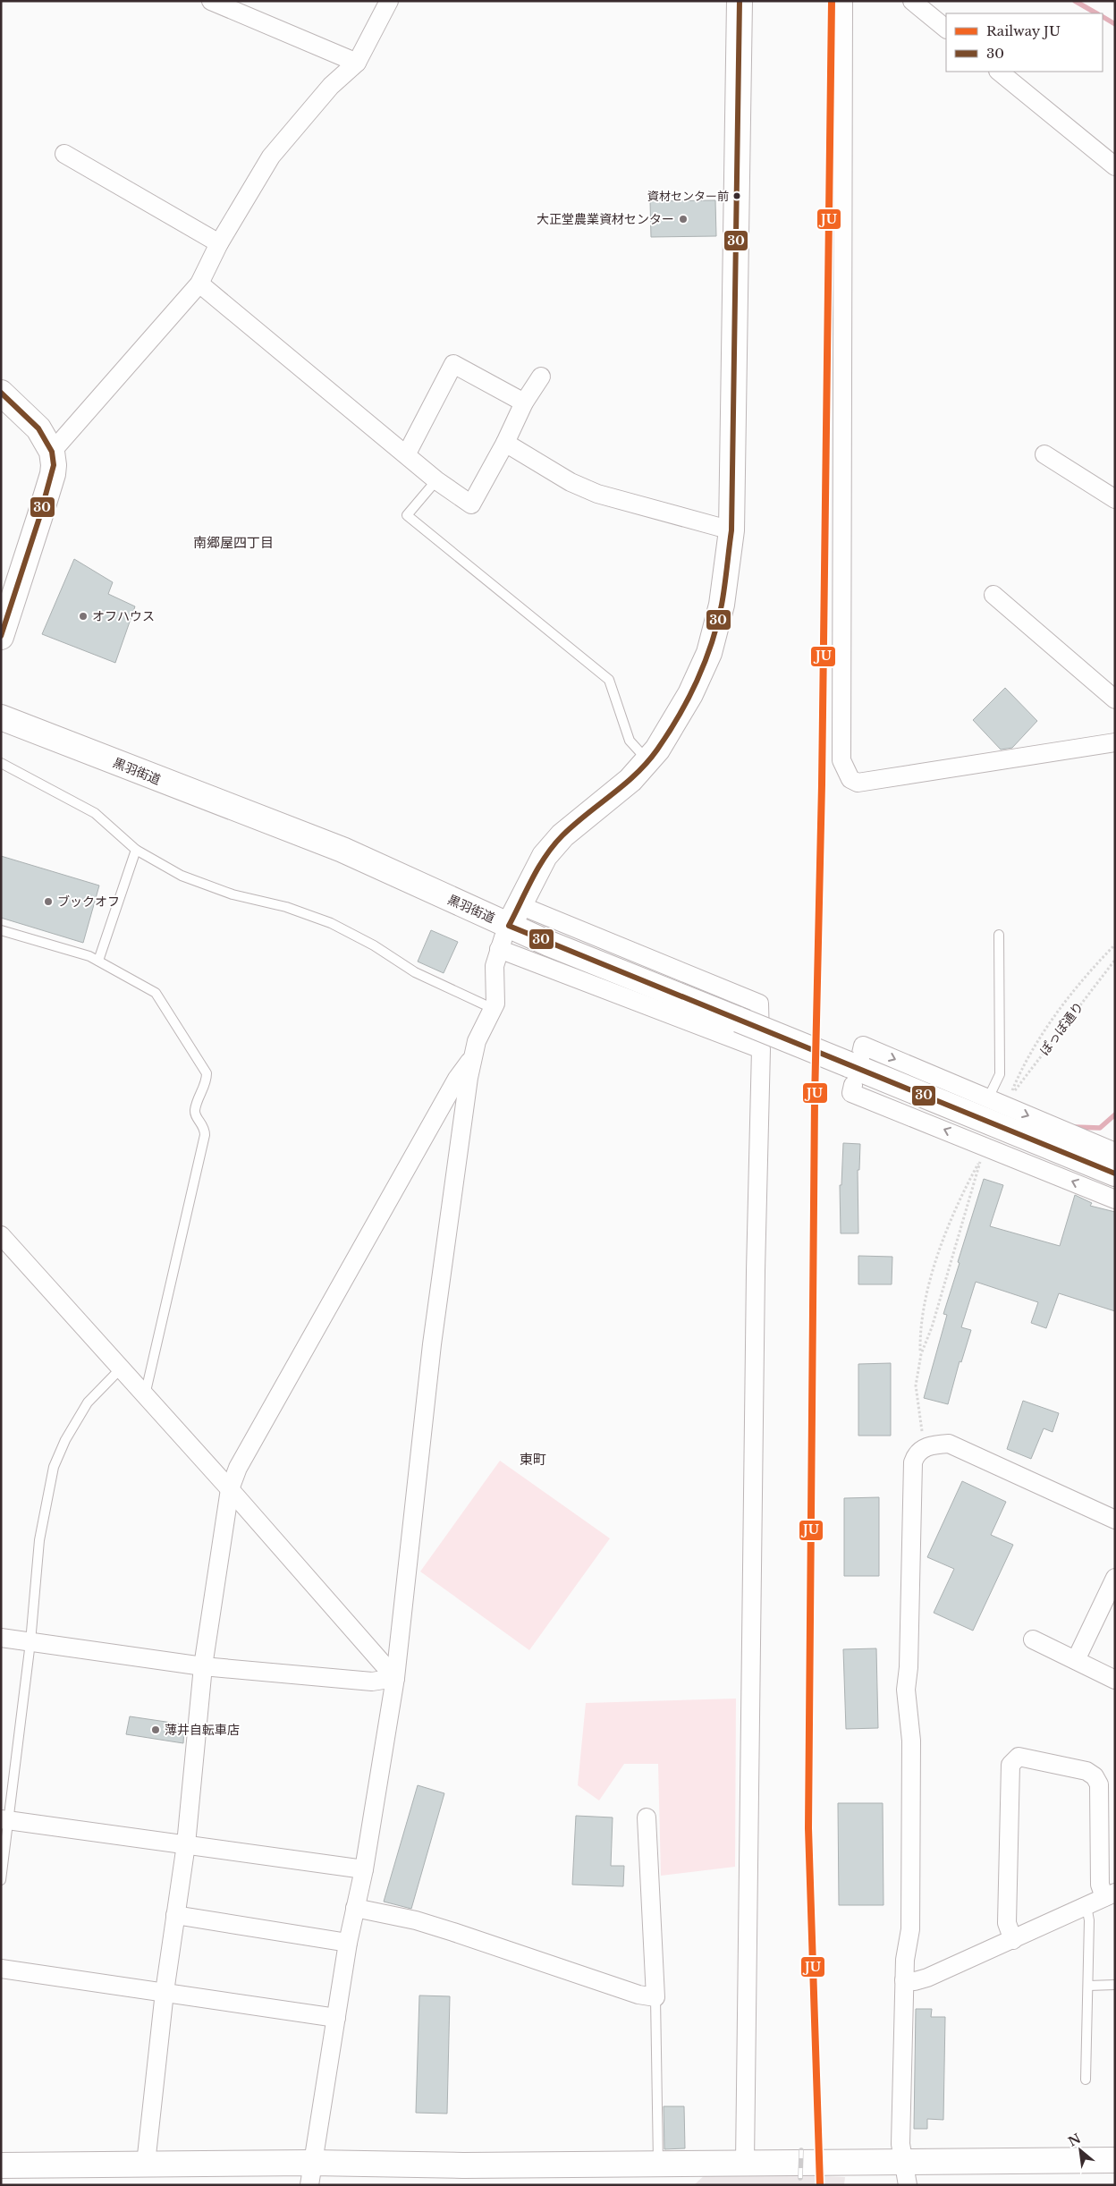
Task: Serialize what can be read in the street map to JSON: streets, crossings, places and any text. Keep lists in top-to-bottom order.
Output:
{
  "streets": {
    "street": ["黒羽街道"],
    "path": ["ぽっぽ通り"]
  },
  "districts": ["南郷屋四丁目", "東町"],
  "places": [
    "資材センター前",
    "大正堂農業資材センター",
    "オフハウス",
    "ブックオフ",
    "薄井自転車店"
  ],
  "lines": ["rail line JU", "transit line 30"],
  "legend": ["Railway JU", "30"],
  "north": "top left"
}
